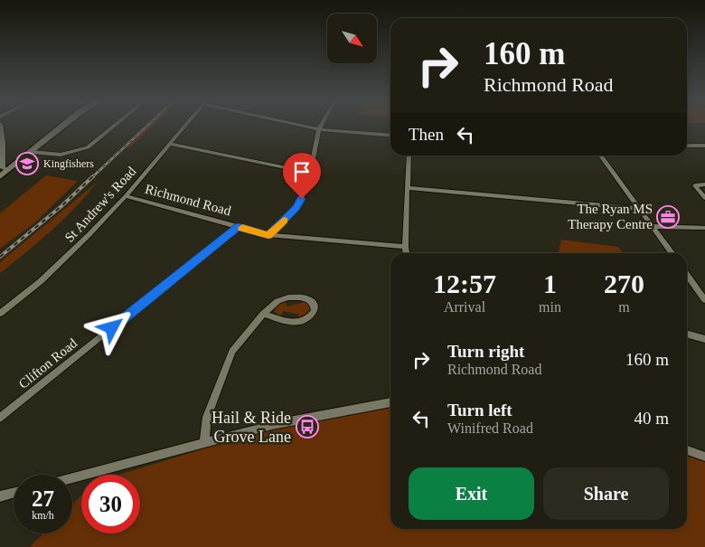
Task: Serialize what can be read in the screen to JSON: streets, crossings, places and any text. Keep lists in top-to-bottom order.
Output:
{
  "streets": {
    "street": ["Richmond Road", "St Andrew's Road", "Clifton Road"]
  },
  "crossings": [
    ["Richmond Road", "St Andrew's Road"],
    ["Richmond Road", "Clifton Road"]
  ],
  "places": {
    "school or university": ["Kingfishers"],
    "office": ["The Ryan MS Therapy Centre"],
    "bus stop": ["Hail & Ride Grove Lane"]
  },
  "north": "bottom right",
  "page": {
    "turn": ["160 m", "Richmond Road"],
    "then": "Then",
    "eta": [
      "12:57",
      "Arrival",
      "1",
      "min",
      "270",
      "m"
    ],
    "list": [
      {
        "name": "Turn right",
        "note": "Richmond Road",
        "value": "160 m"
      },
      {
        "name": "Turn left",
        "note": "Winifred Road",
        "value": "40 m"
      }
    ],
    "buttons": ["Exit", "Share"],
    "speed": "27 km/h",
    "limit": "30"
  }
}
